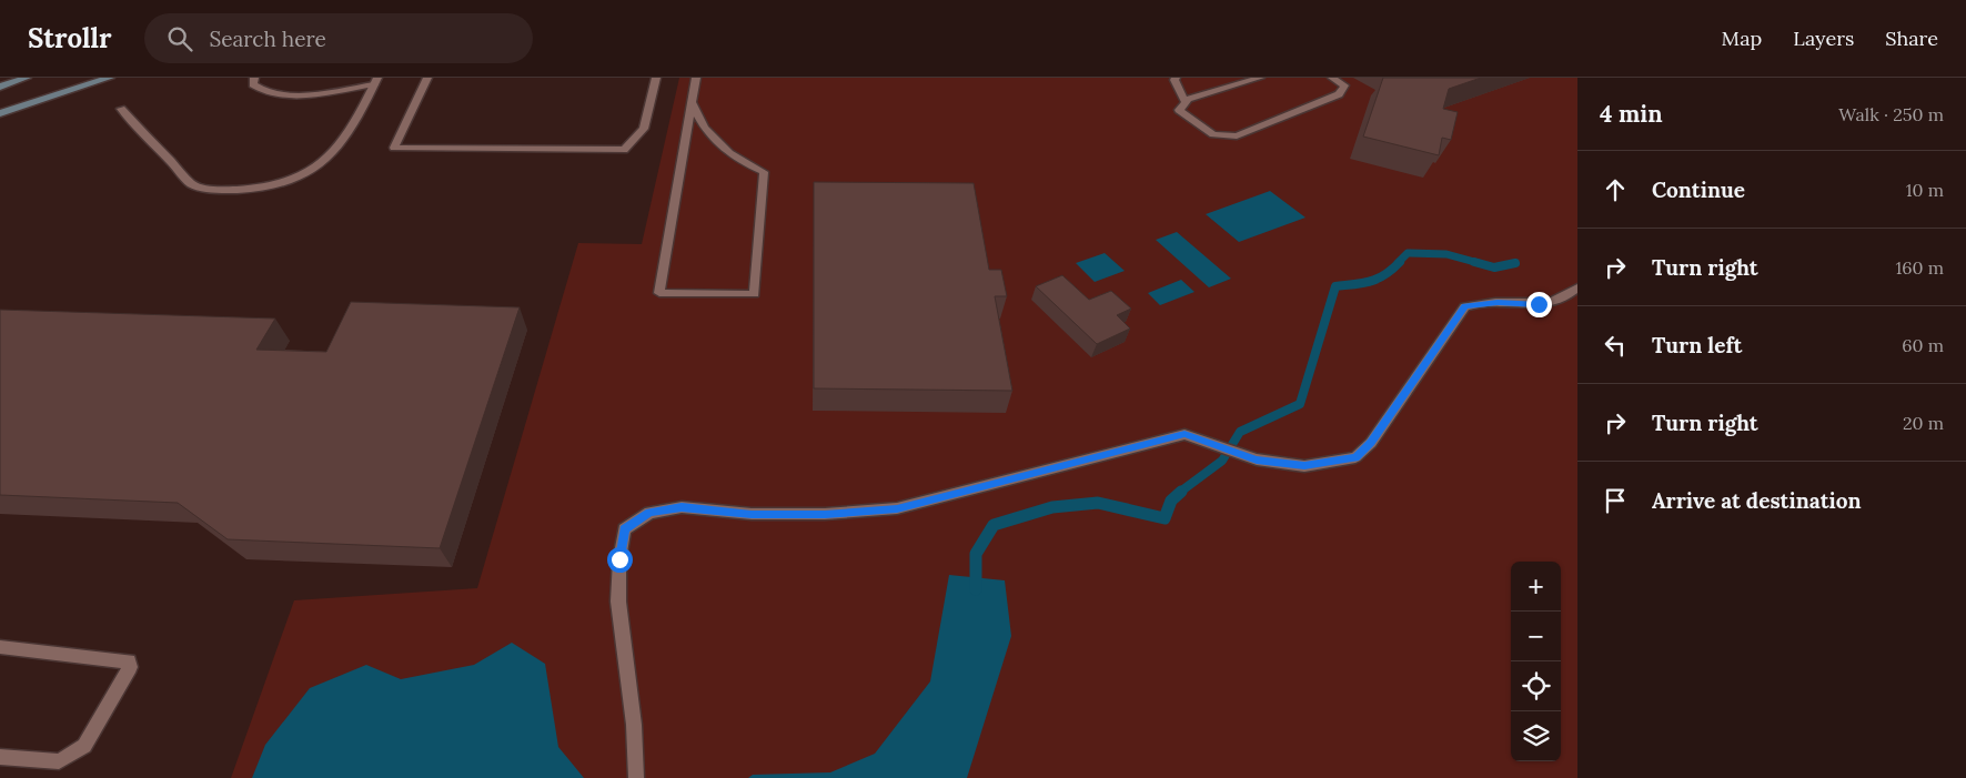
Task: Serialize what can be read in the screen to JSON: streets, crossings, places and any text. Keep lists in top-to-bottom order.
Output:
{
  "page": {
    "header": "Strollr",
    "search": "Search here",
    "nav": ["Map", "Layers", "Share"],
    "heading": ["4 min", "Walk · 250 m"],
    "list": [
      ["Continue", "10 m"],
      ["Turn right", "160 m"],
      ["Turn left", "60 m"],
      ["Turn right", "20 m"],
      "Arrive at destination"
    ],
    "map_buttons": ["+", "−"]
  }
}
